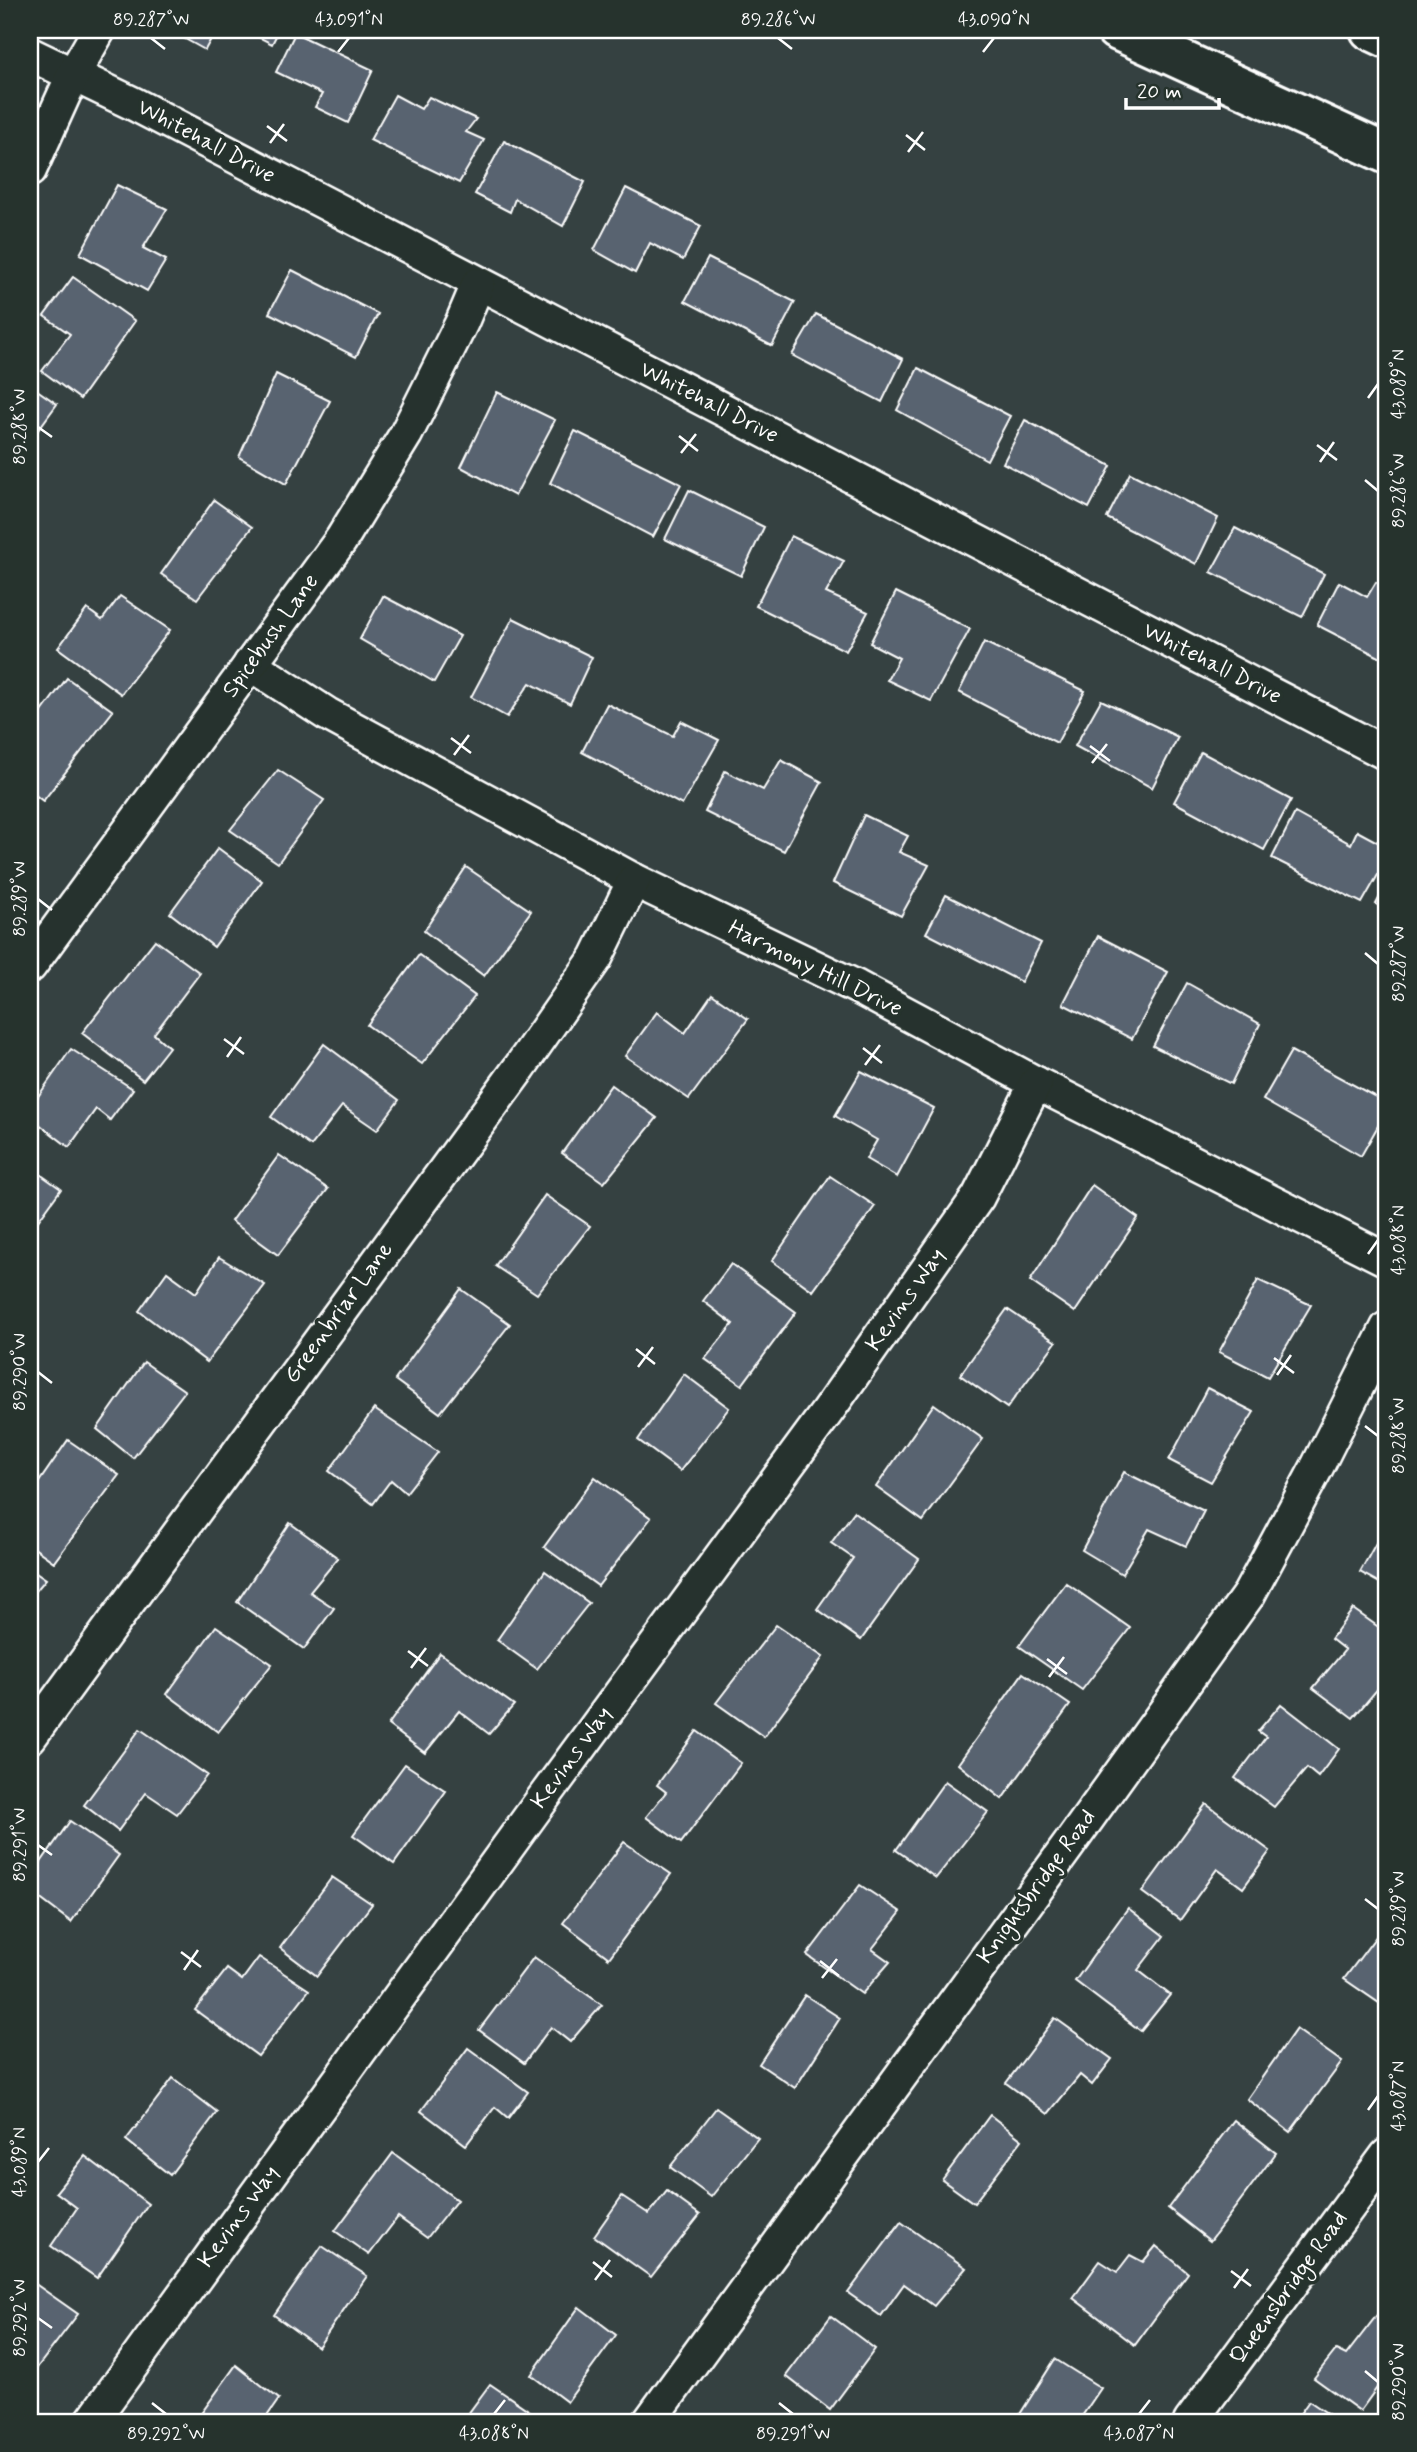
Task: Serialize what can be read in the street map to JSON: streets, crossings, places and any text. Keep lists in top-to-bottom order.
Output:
{
  "streets": {
    "street": [
      "Whitehall Drive",
      "Spicebush Lane",
      "Harmony Hill Drive",
      "Kevins Way",
      "Greenbriar Lane",
      "Knightsbridge Road",
      "Queensbridge Road"
    ]
  },
  "crossings": [
    ["Whitehall Drive", "Spicebush Lane"],
    ["Spicebush Lane", "Harmony Hill Drive"],
    ["Harmony Hill Drive", "Kevins Way"],
    ["Harmony Hill Drive", "Greenbriar Lane"]
  ],
  "scale_bar": "20 m",
  "coordinates": [
    "89.287°W",
    "43.091°N",
    "89.286°W",
    "43.090°N",
    "43.089°N",
    "89.288°W",
    "89.289°W",
    "43.088°N",
    "89.290°W",
    "89.291°W",
    "43.087°N",
    "89.292°W"
  ]
}
